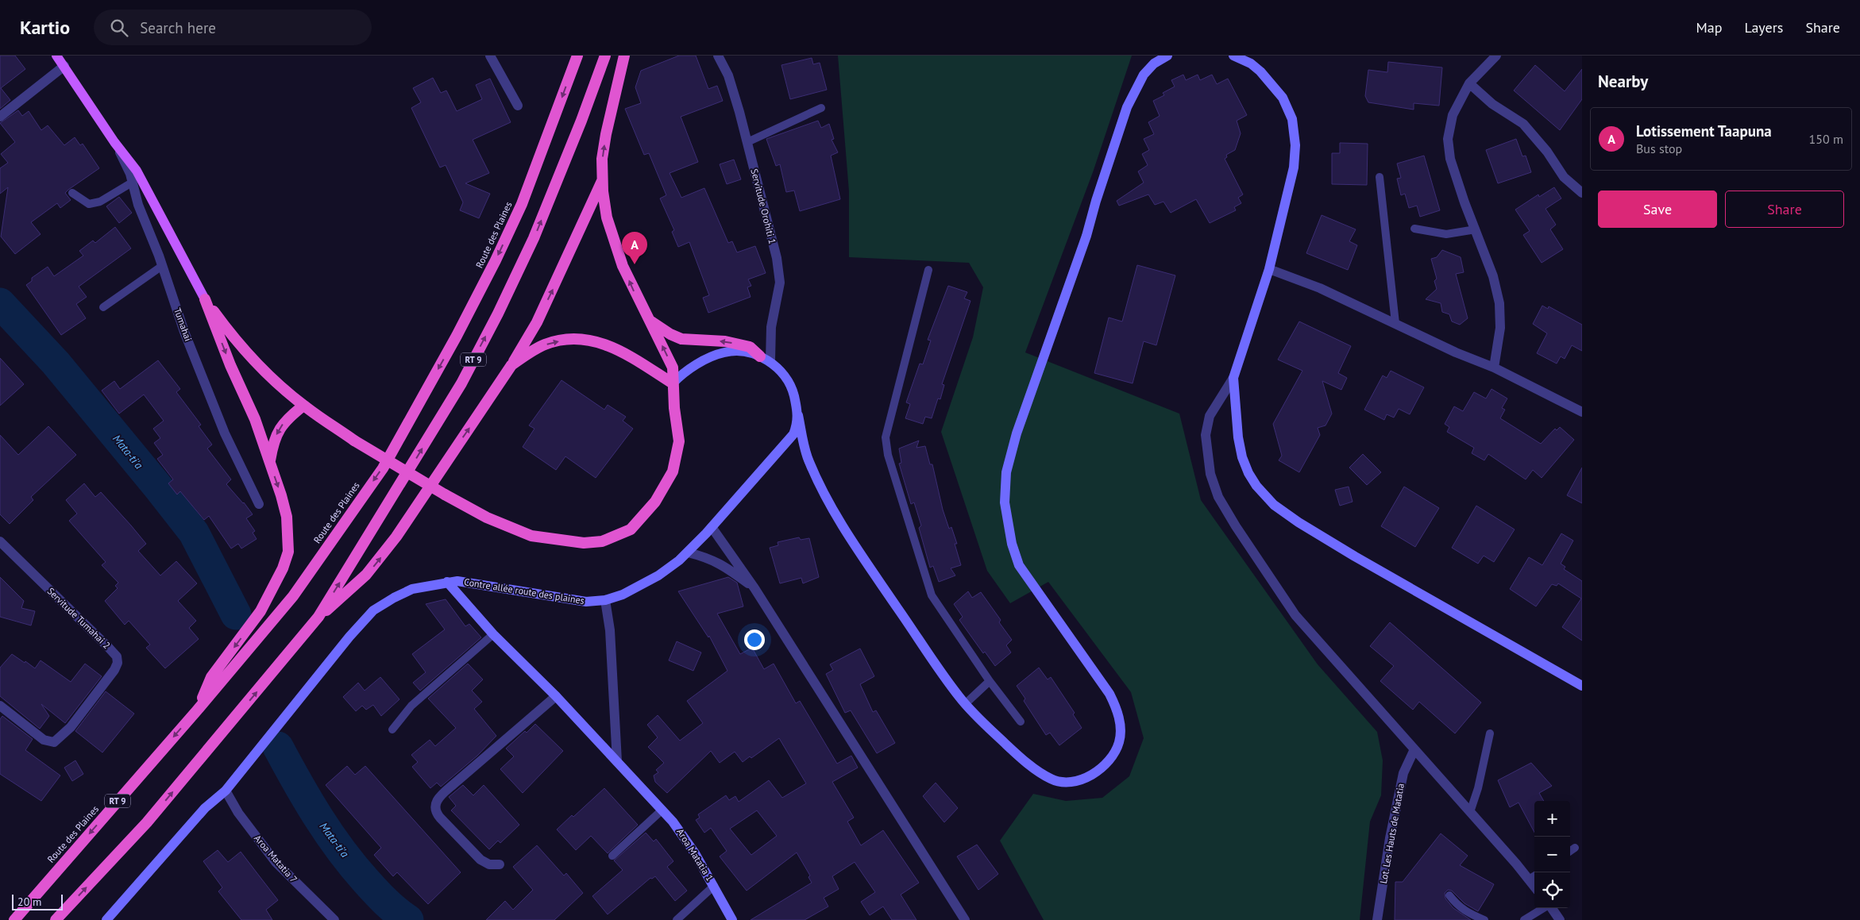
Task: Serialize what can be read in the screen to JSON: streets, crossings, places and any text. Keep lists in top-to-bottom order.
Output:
{
  "streets": {
    "highway": ["Route des Plaines", "RT 9"],
    "main road": ["Contre allée route des plaines", "Aroa Matatia 1"],
    "street": [
      "Servitude Orohiti 1",
      "Tumahai",
      "Servitude Tumahai 2",
      "Lot. Les Hauts de Matatia",
      "Aroa Matatia 7"
    ]
  },
  "crossings": [
    ["Servitude Orohiti 1", "Contre allée route des plaines"],
    ["Contre allée route des plaines", "Aroa Matatia 1"],
    ["Contre allée route des plaines", "Aroa Matatia 7"]
  ],
  "water": ["Mata-ti'a"],
  "scale_bar": "20 m",
  "page": {
    "header": "Kartio",
    "search": "Search here",
    "nav": ["Map", "Layers", "Share"],
    "heading": "Nearby",
    "list": [
      {
        "mark": "A",
        "name": "Lotissement Taapuna",
        "note": "Bus stop",
        "value": "150 m"
      }
    ],
    "buttons": ["Save", "Share"],
    "pins": "A",
    "map_buttons": ["+", "−"],
    "scale": "20 m"
  }
}
